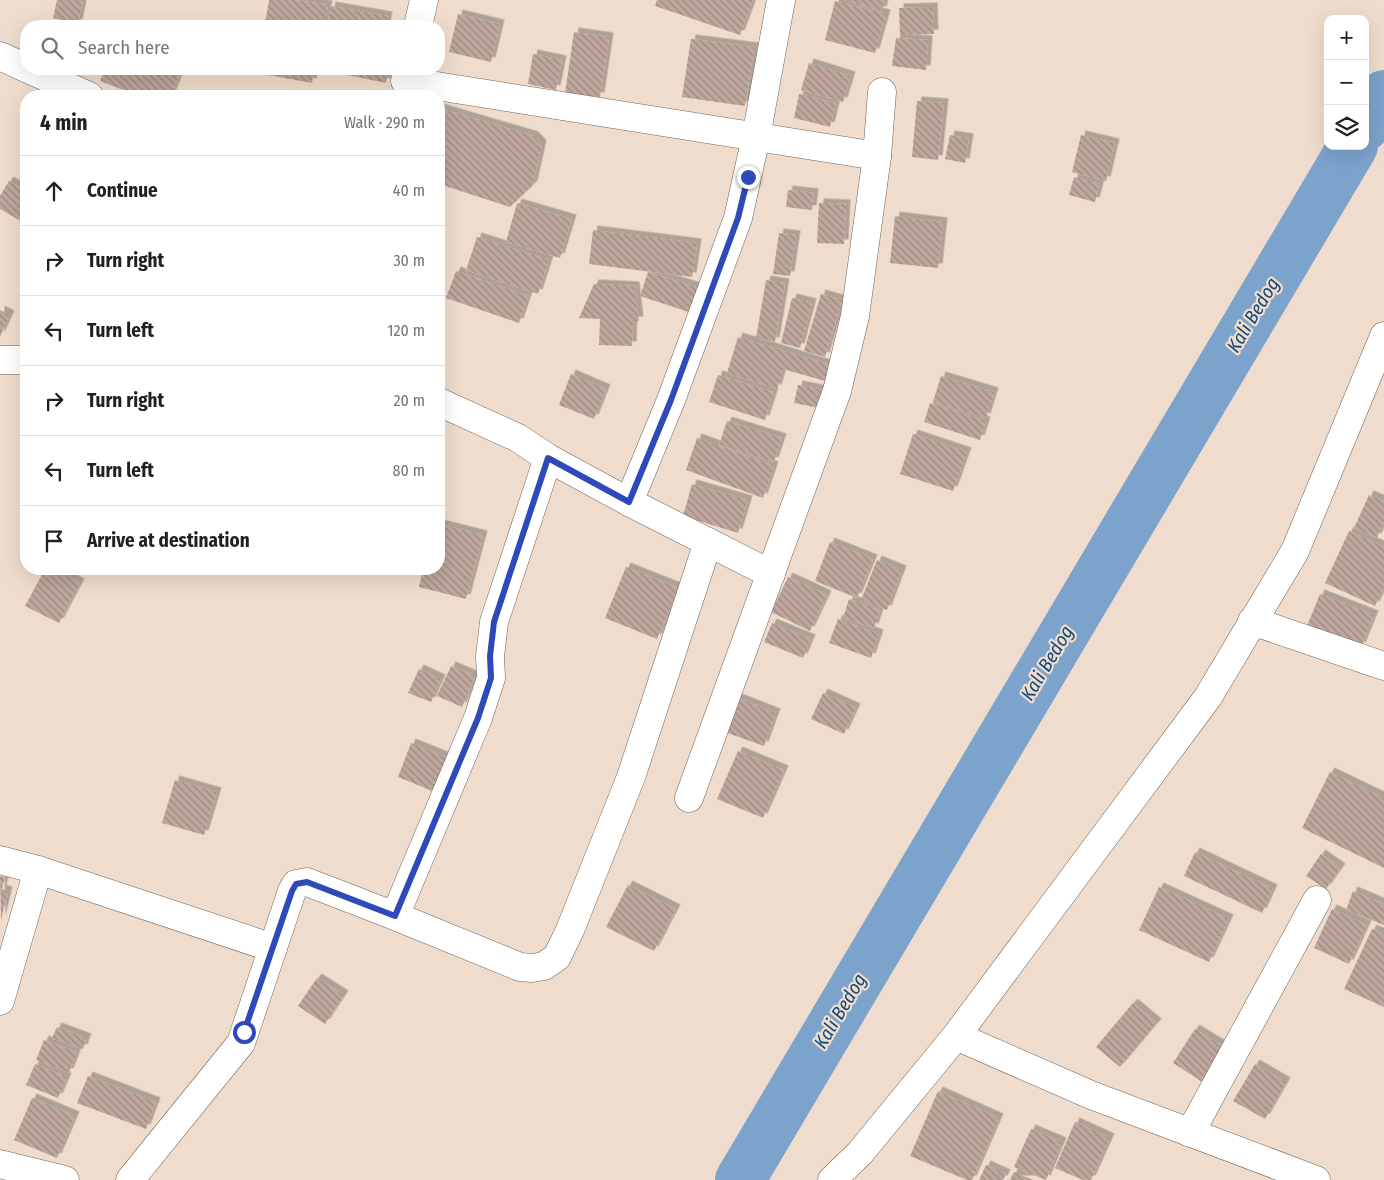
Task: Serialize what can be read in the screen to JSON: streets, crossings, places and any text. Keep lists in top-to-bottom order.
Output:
{
  "water": ["Kali Bedog"],
  "page": {
    "map_buttons": ["+", "−"],
    "search": "Search here",
    "heading": ["4 min", "Walk · 290 m"],
    "list": [
      ["Continue", "40 m"],
      ["Turn right", "30 m"],
      ["Turn left", "120 m"],
      ["Turn right", "20 m"],
      ["Turn left", "80 m"],
      "Arrive at destination"
    ]
  }
}
